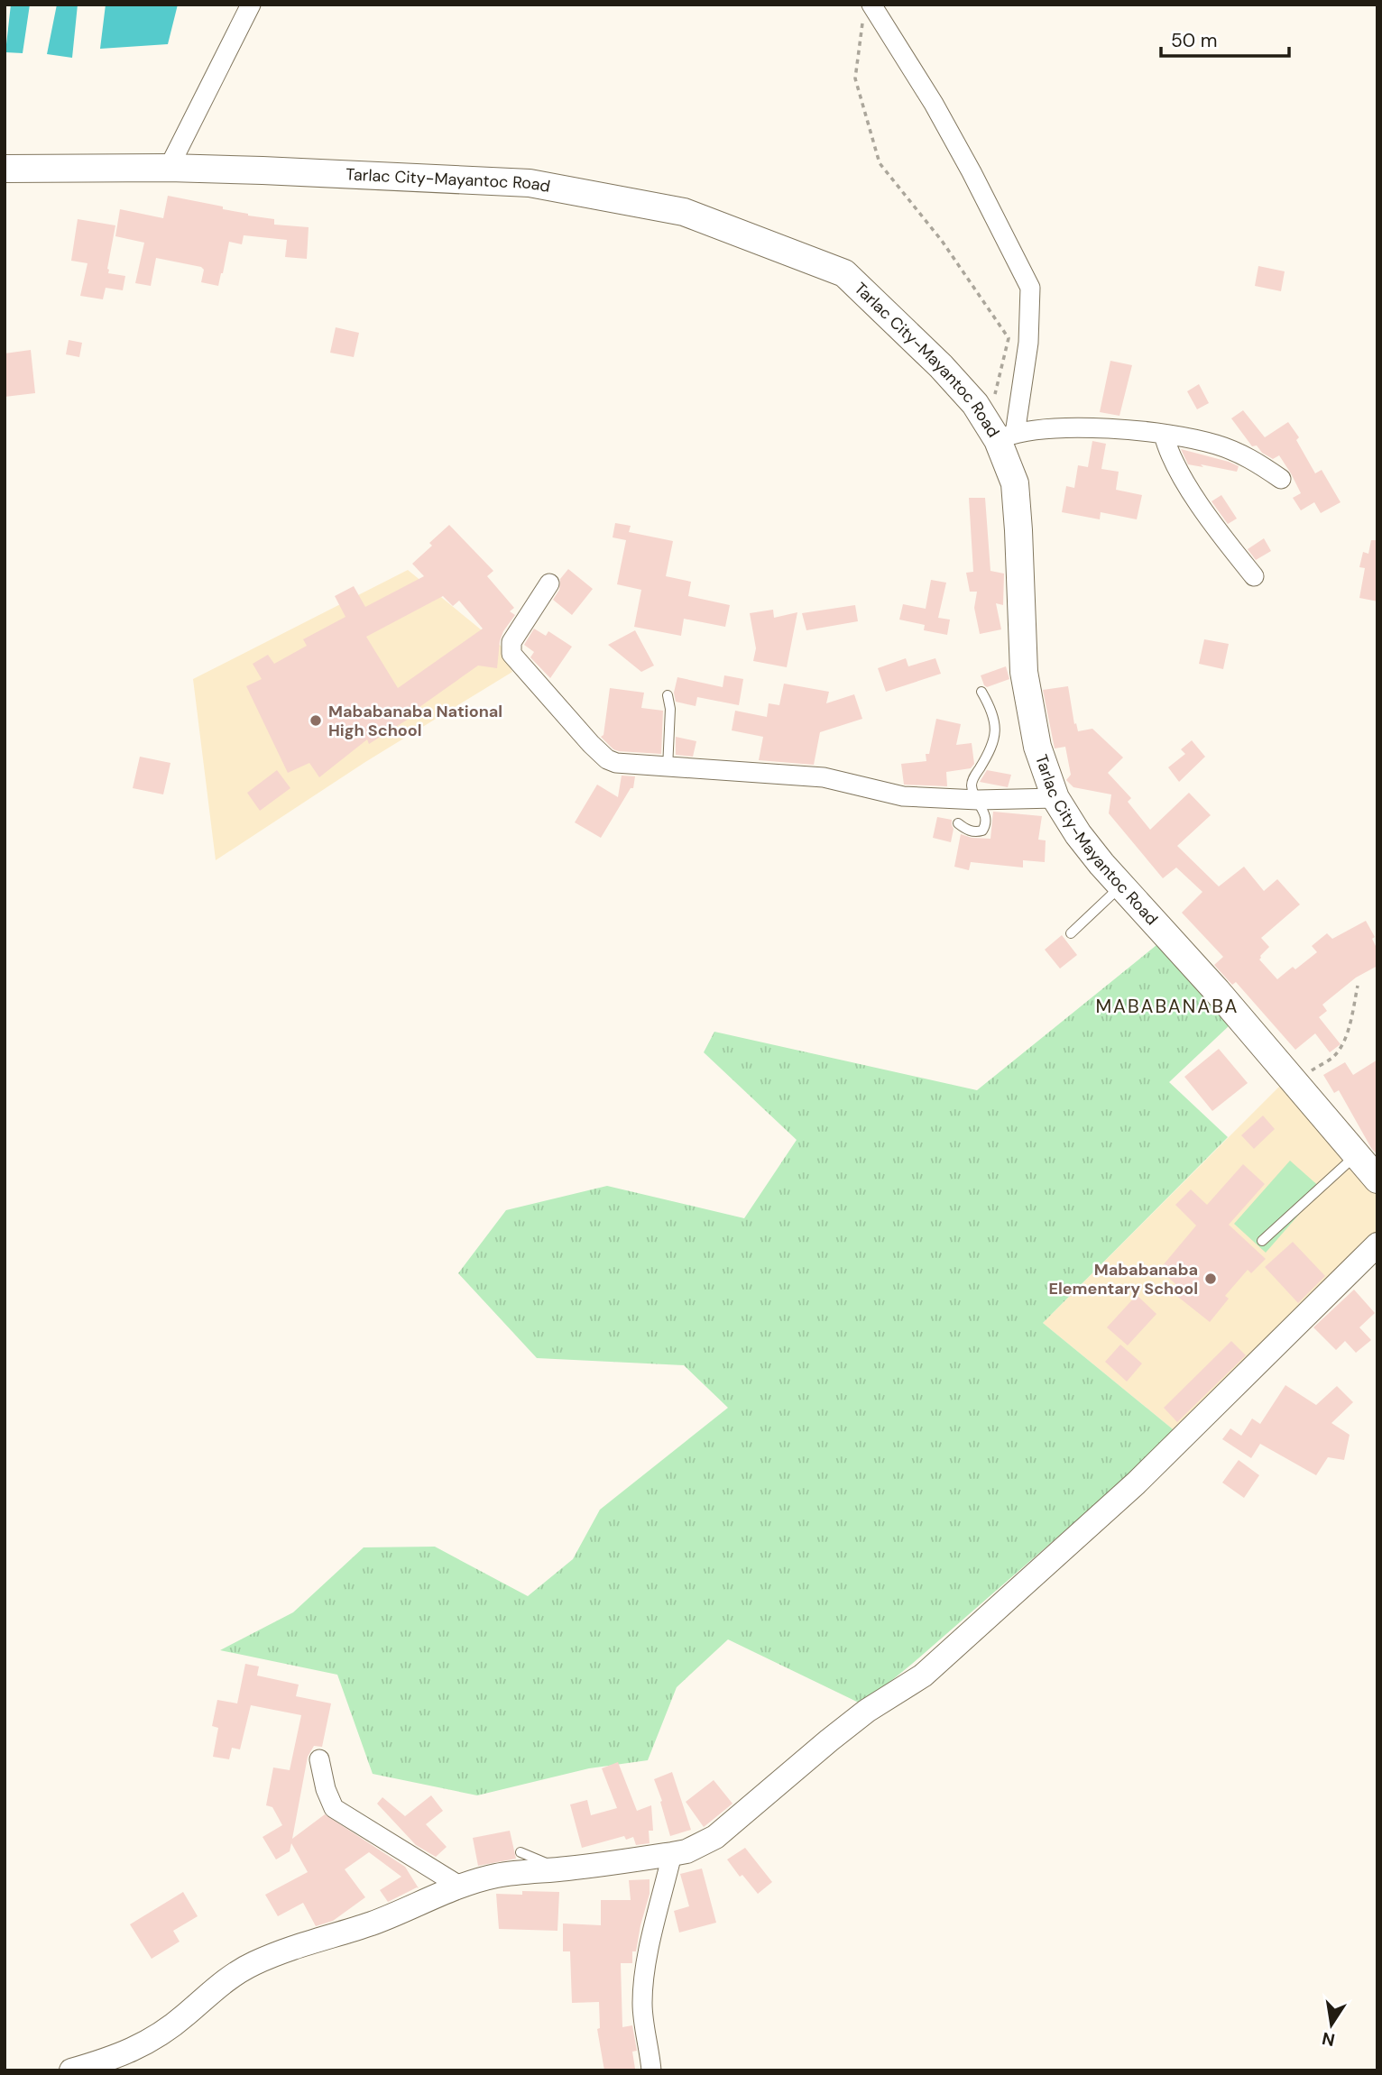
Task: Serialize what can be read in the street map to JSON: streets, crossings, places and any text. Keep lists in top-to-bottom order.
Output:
{
  "streets": {
    "main road": ["Tarlac City-Mayantoc Road"]
  },
  "districts": ["MABABANABA"],
  "places": ["Mababanaba National High School", "Mababanaba Elementary School"],
  "scale_bar": "50 m",
  "north": "bottom"
}
